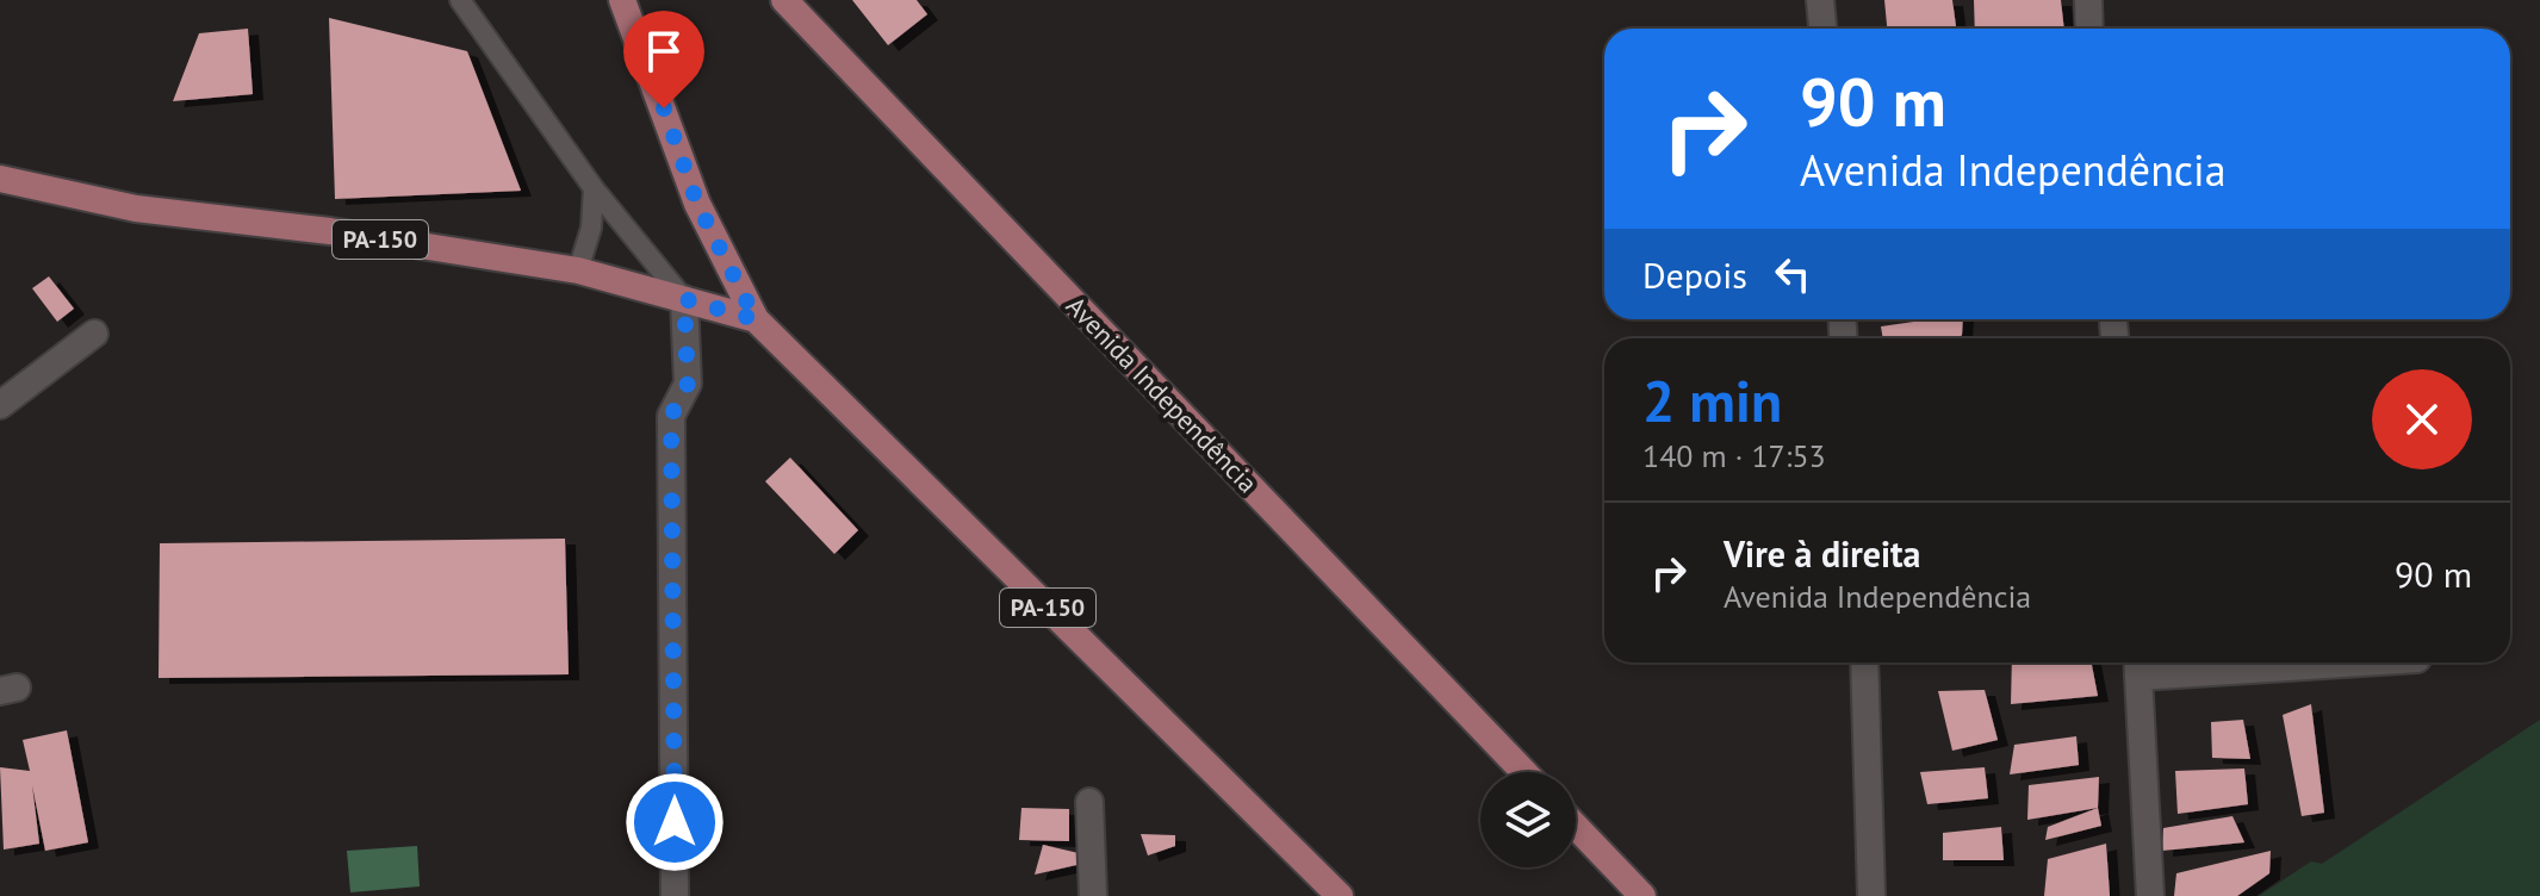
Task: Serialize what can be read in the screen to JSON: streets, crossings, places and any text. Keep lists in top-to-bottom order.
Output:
{
  "streets": {
    "main road": ["PA-150", "Avenida Independência"]
  },
  "page": {
    "turn": ["90 m", "Avenida Independência"],
    "then": "Depois",
    "heading": ["2 min", "140 m · 17:53"],
    "list": [
      {
        "name": "Vire à direita",
        "note": "Avenida Independência",
        "value": "90 m"
      }
    ]
  }
}
